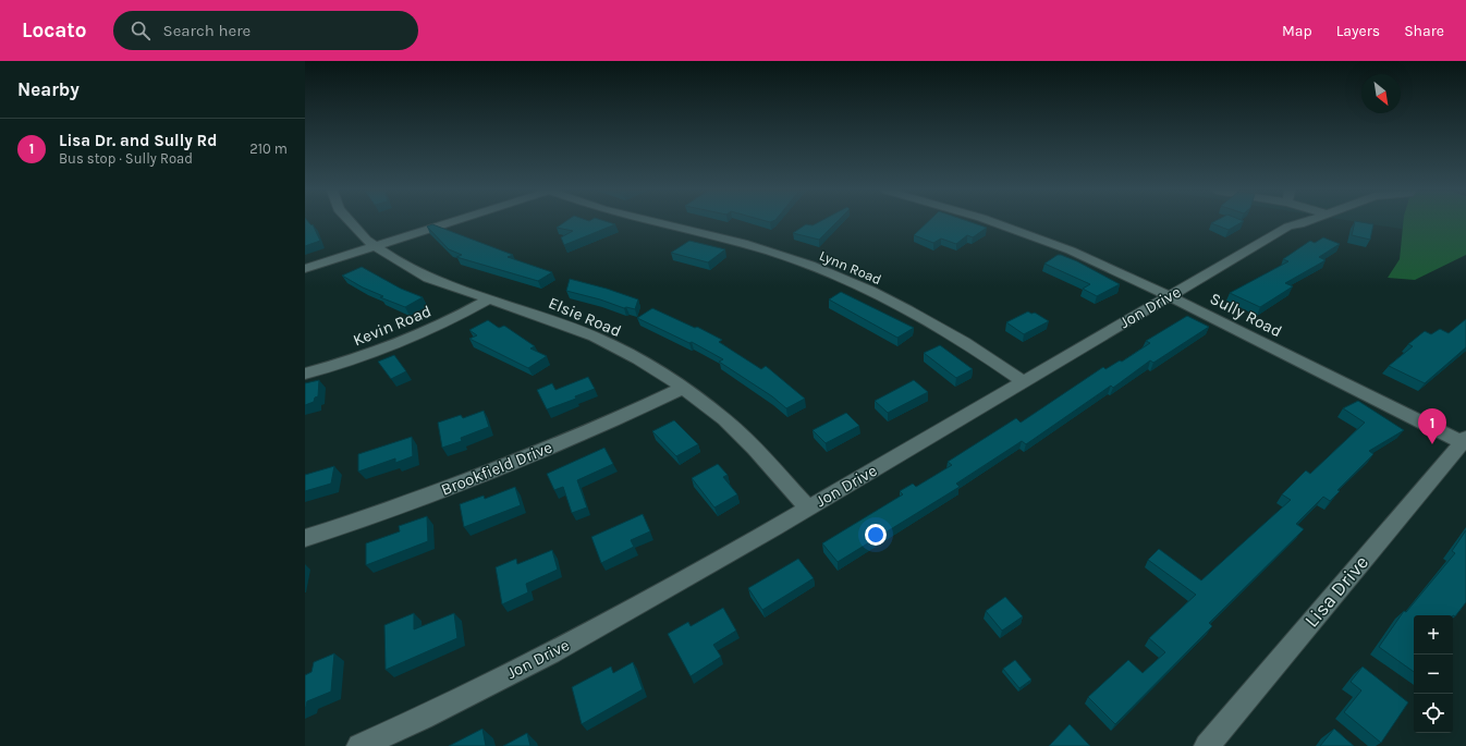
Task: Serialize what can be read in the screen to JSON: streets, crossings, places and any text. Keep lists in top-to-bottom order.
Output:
{
  "streets": {
    "street": [
      "Lynn Road",
      "Jon Drive",
      "Sully Road",
      "Elsie Road",
      "Kevin Road",
      "Brookfield Drive",
      "Lisa Drive"
    ]
  },
  "crossings": [
    ["Lynn Road", "Jon Drive"],
    ["Jon Drive", "Sully Road"],
    ["Jon Drive", "Elsie Road"],
    ["Sully Road", "Lisa Drive"],
    ["Elsie Road", "Kevin Road"],
    ["Elsie Road", "Brookfield Drive"]
  ],
  "north": "bottom right",
  "page": {
    "header": "Locato",
    "search": "Search here",
    "nav": ["Map", "Layers", "Share"],
    "heading": "Nearby",
    "list": [
      {
        "mark": "1",
        "name": "Lisa Dr. and Sully Rd",
        "note": "Bus stop · Sully Road",
        "value": "210 m"
      }
    ],
    "pins": "1",
    "map_buttons": ["+", "−"]
  }
}
